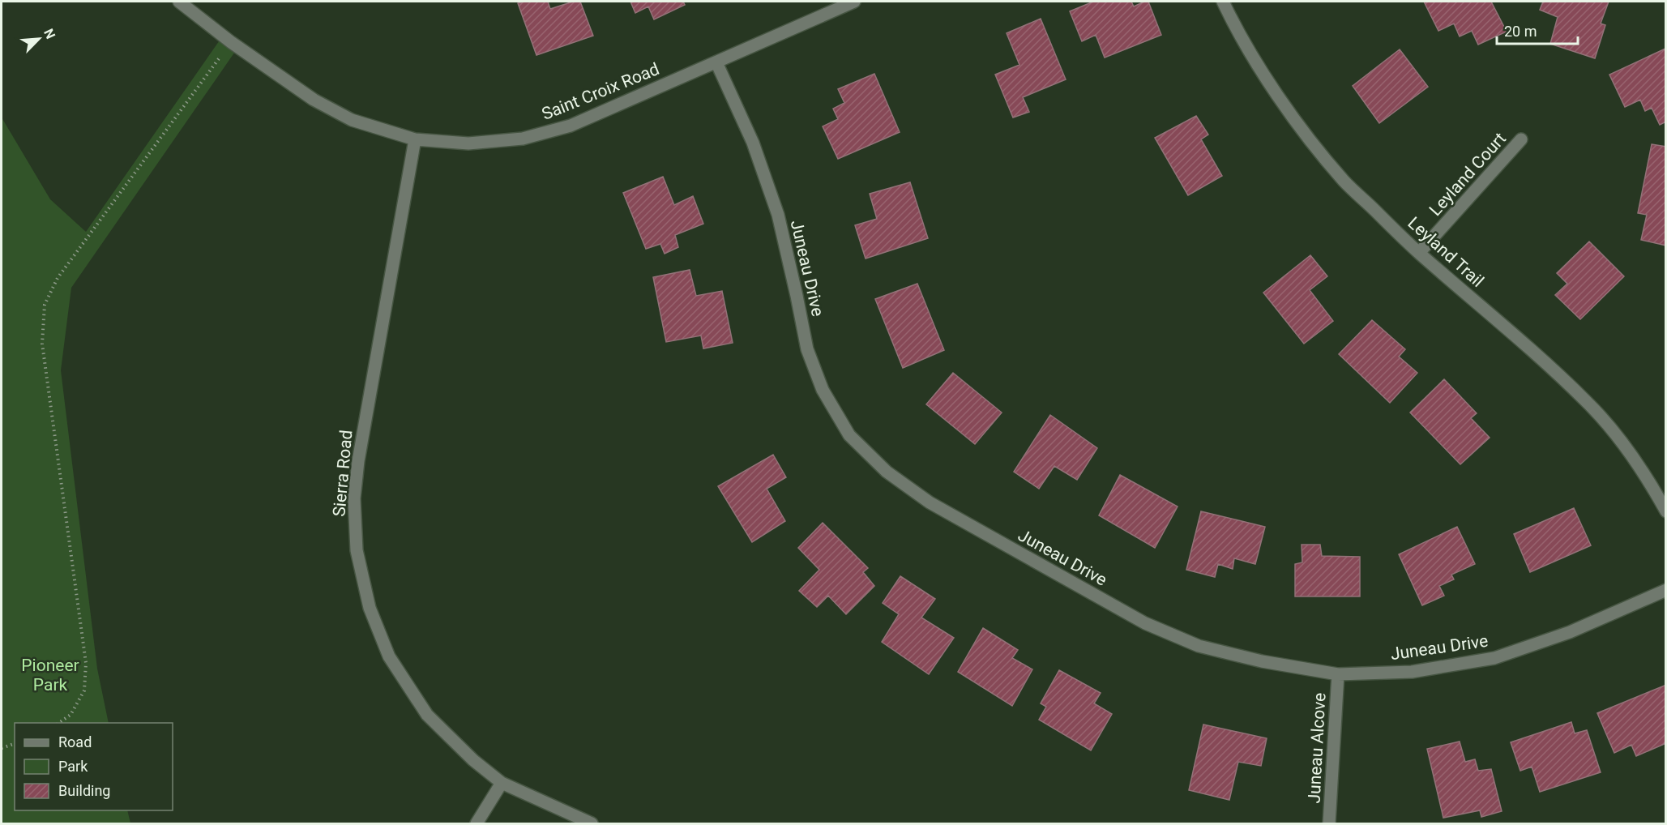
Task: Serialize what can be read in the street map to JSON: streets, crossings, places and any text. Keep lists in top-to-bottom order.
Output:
{
  "streets": {
    "street": [
      "Saint Croix Road",
      "Leyland Court",
      "Leyland Trail",
      "Juneau Drive",
      "Sierra Road",
      "Juneau Alcove"
    ]
  },
  "crossings": [
    ["Saint Croix Road", "Juneau Drive"],
    ["Saint Croix Road", "Sierra Road"],
    ["Leyland Court", "Leyland Trail"],
    ["Juneau Drive", "Juneau Alcove"]
  ],
  "parks": ["Pioneer Park"],
  "legend": ["Road", "Park", "Building"],
  "scale_bar": "20 m",
  "north": "top right"
}
